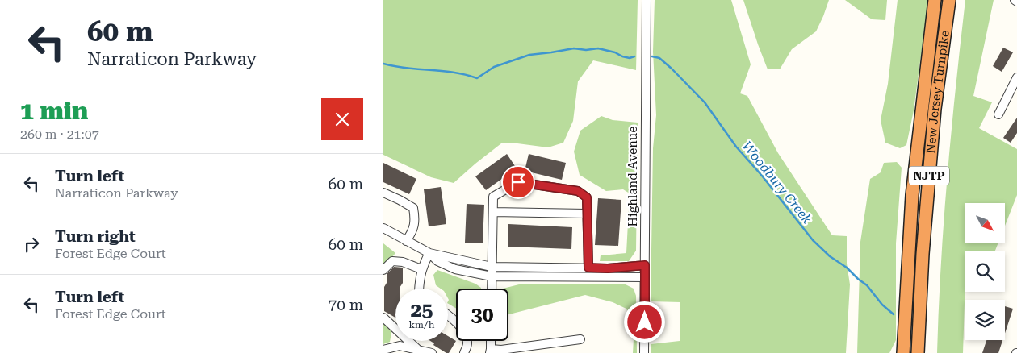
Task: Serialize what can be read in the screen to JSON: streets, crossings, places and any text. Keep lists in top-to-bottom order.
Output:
{
  "streets": {
    "highway": ["New Jersey Turnpike", "NJTP"],
    "street": ["Highland Avenue"]
  },
  "water": ["Woodbury Creek"],
  "north": "bottom right",
  "page": {
    "turn": ["60 m", "Narraticon Parkway"],
    "heading": ["1 min", "260 m · 21:07"],
    "list": [
      {
        "name": "Turn left",
        "note": "Narraticon Parkway",
        "value": "60 m"
      },
      {
        "name": "Turn right",
        "note": "Forest Edge Court",
        "value": "60 m"
      },
      {
        "name": "Turn left",
        "note": "Forest Edge Court",
        "value": "70 m"
      }
    ],
    "speed": "25 km/h",
    "limit": "30"
  }
}
